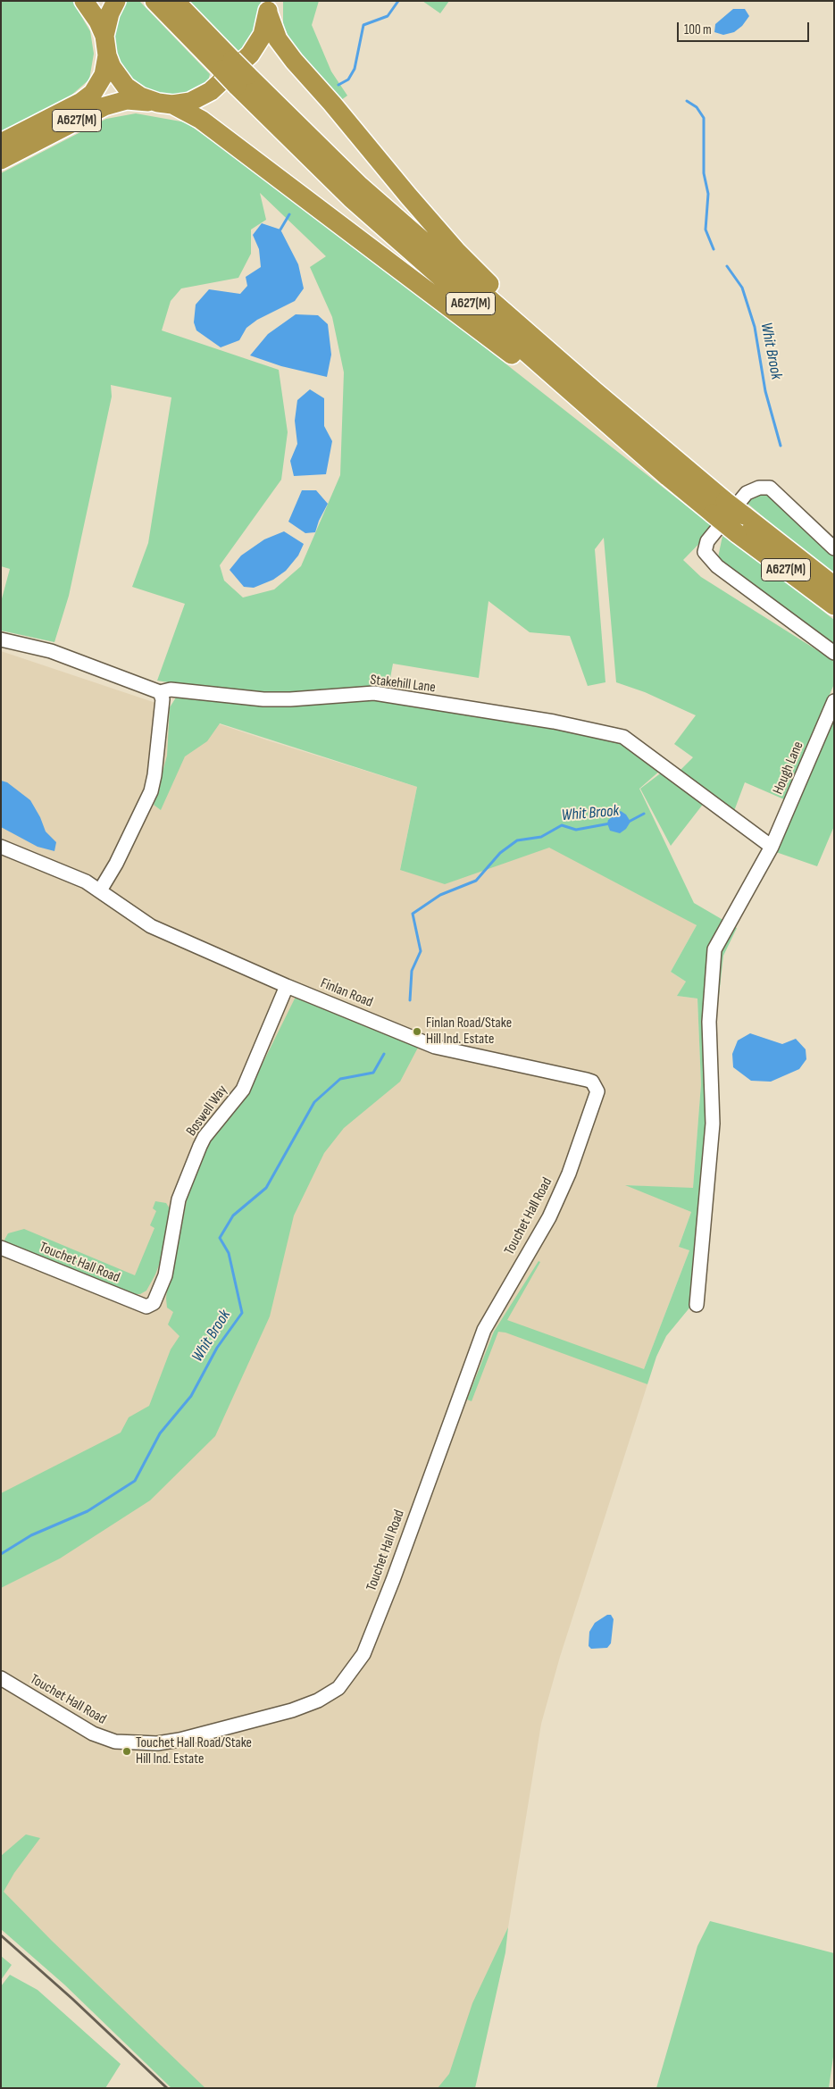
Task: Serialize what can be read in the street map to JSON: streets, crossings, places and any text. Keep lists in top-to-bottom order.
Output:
{
  "streets": {
    "highway": ["A627(M)"],
    "street": [
      "Stakehill Lane",
      "Hough Lane",
      "Finlan Road",
      "Boswell Way",
      "Touchet Hall Road"
    ]
  },
  "crossings": [
    ["Stakehill Lane", "Hough Lane"],
    ["Finlan Road", "Boswell Way"],
    ["Finlan Road", "Touchet Hall Road"],
    ["Boswell Way", "Touchet Hall Road"]
  ],
  "water": ["Whit Brook"],
  "places": ["Finlan Road/Stake Hill Ind. Estate", "Touchet Hall Road/Stake Hill Ind. Estate"],
  "scale_bar": "100 m"
}
